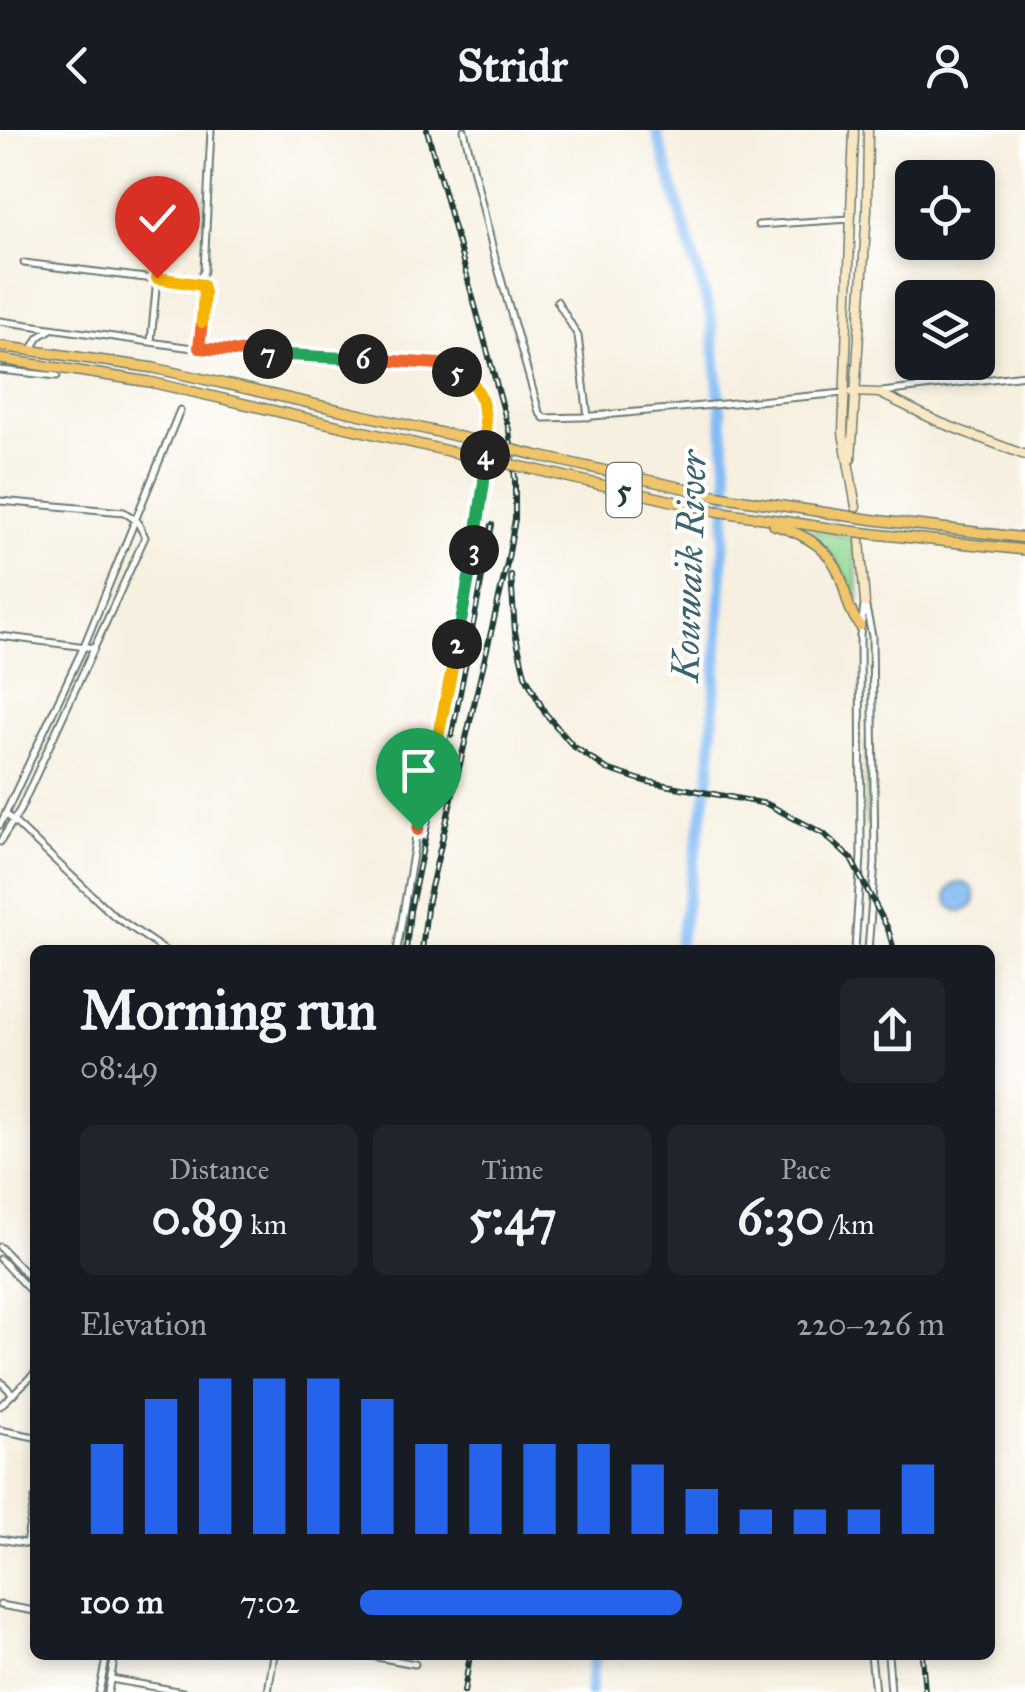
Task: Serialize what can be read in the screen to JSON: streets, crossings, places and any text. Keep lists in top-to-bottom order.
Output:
{
  "streets": {
    "highway": ["5"]
  },
  "water": ["Kouwaik River"],
  "page": {
    "header": "Stridr",
    "pins": [
      "7",
      "6",
      "5",
      "4",
      "3",
      "2"
    ],
    "heading": ["Morning run", "08:49"],
    "stats": [
      ["Distance", "0.89 km"],
      ["Time", "5:47"],
      ["Pace", "6:30 /km"]
    ],
    "chart": ["Elevation", "220–226 m"],
    "list": [
      {
        "name": "100 m",
        "note": "7:02"
      }
    ]
  }
}
